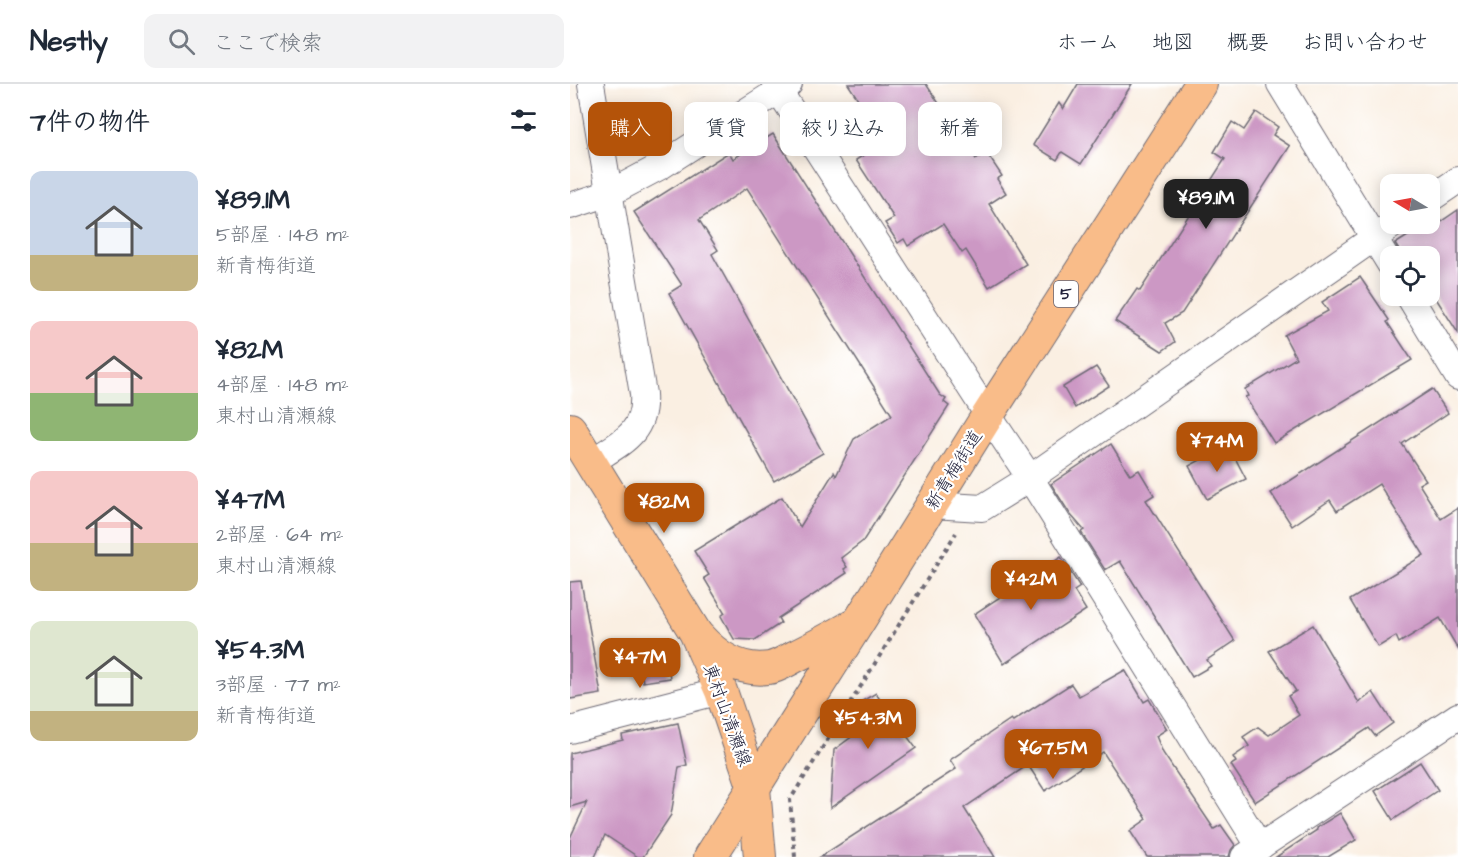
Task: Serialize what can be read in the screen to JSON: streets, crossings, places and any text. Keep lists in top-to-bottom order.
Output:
{
  "streets": {
    "main road": ["5", "新青梅街道", "東村山清瀬線"]
  },
  "crossings": [
    ["新青梅街道", "東村山清瀬線"]
  ],
  "north": "left",
  "page": {
    "header": "Nestly",
    "search": "ここで検索",
    "nav": [
      "ホーム",
      "地図",
      "概要",
      "お問い合わせ"
    ],
    "heading": "7件の物件",
    "chip": [
      "購入",
      "賃貸",
      "絞り込み",
      "新着"
    ],
    "list": [
      {
        "name": "¥89.1M",
        "note": "5部屋 · 148 m² · 新青梅街道"
      },
      {
        "name": "¥82M",
        "note": "4部屋 · 148 m² · 東村山清瀬線"
      },
      {
        "name": "¥47M",
        "note": "2部屋 · 64 m² · 東村山清瀬線"
      },
      {
        "name": "¥54.3M",
        "note": "3部屋 · 77 m² · 新青梅街道"
      }
    ],
    "price": [
      "¥89.1M",
      "¥74M",
      "¥82M",
      "¥42M",
      "¥47M",
      "¥54.3M",
      "¥67.5M"
    ]
  }
}
